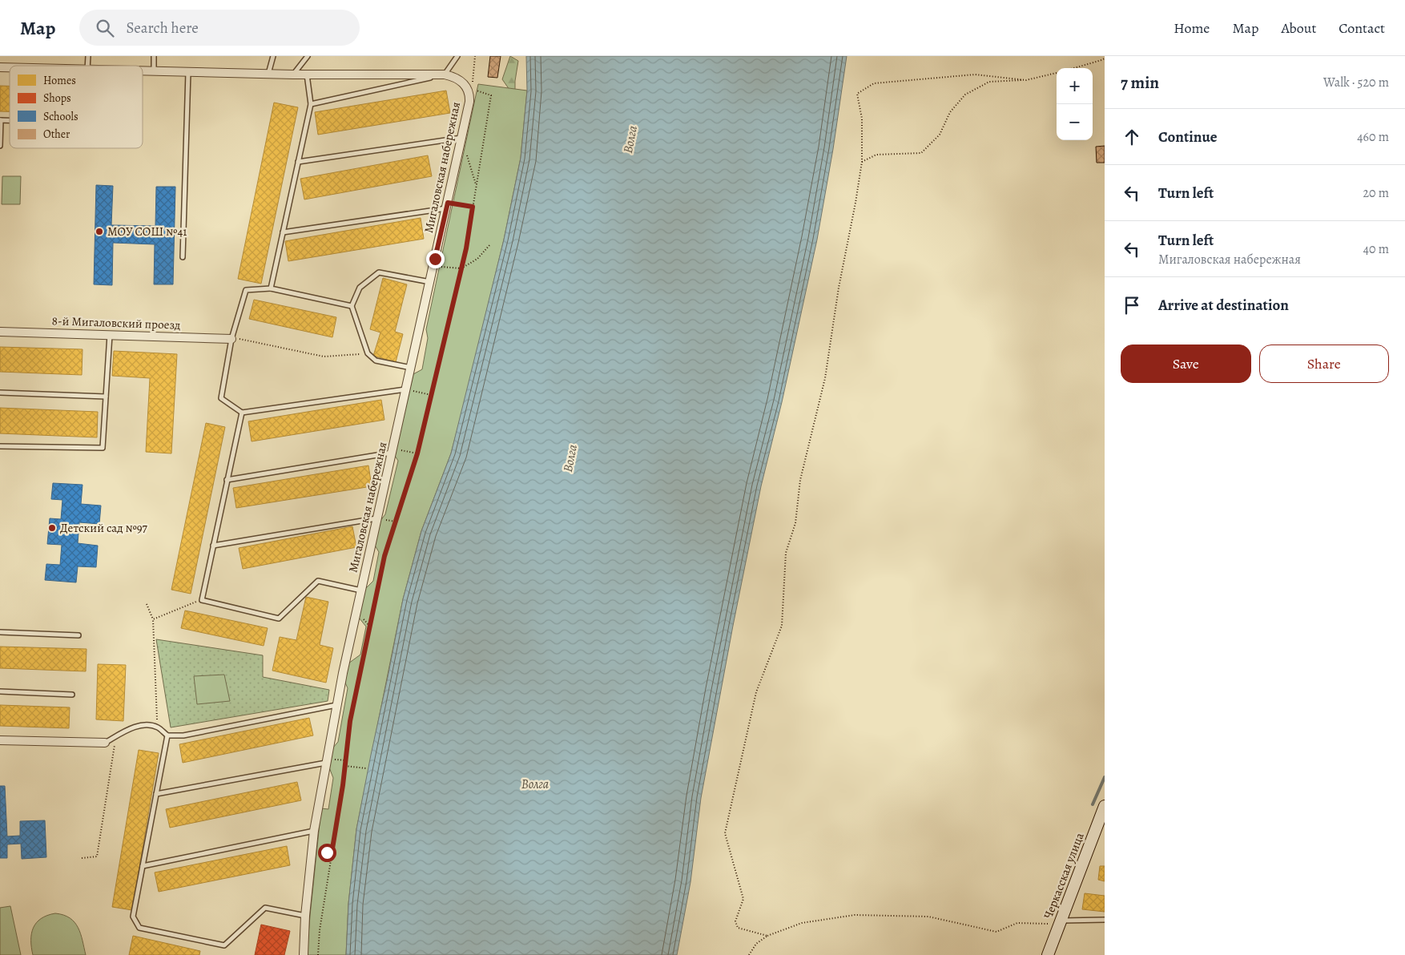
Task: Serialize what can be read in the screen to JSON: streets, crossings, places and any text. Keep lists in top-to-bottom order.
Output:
{
  "streets": {
    "street": ["Мигаловская набережная", "8-й Мигаловский проезд", "Черкасская улица"]
  },
  "water": ["Волга"],
  "places": ["МОУ СОШ №41", "Детский сад №97"],
  "legend": [
    "Homes",
    "Shops",
    "Schools",
    "Other"
  ],
  "page": {
    "header": "Map",
    "search": "Search here",
    "nav": [
      "Home",
      "Map",
      "About",
      "Contact"
    ],
    "heading": ["7 min", "Walk · 520 m"],
    "map_buttons": ["+", "−"],
    "list": [
      ["Continue", "460 m"],
      ["Turn left", "20 m"],
      ["Turn left", "Мигаловская набережная", "40 m"],
      "Arrive at destination"
    ],
    "buttons": ["Save", "Share"]
  }
}
